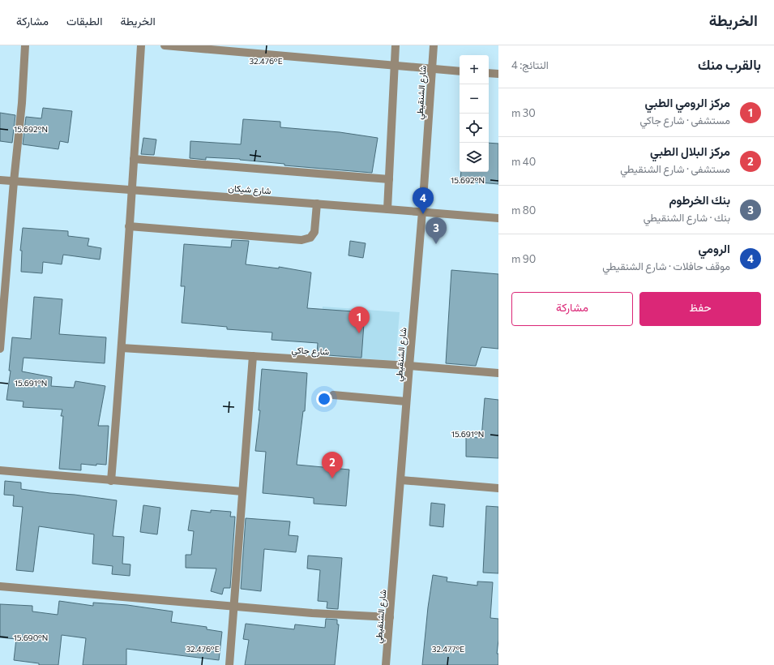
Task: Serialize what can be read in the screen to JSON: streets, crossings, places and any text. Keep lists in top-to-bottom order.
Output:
{
  "streets": {
    "street": ["شارع الشنقيطي", "شارع شيكان", "شارع جاكي"]
  },
  "crossings": [
    ["شارع الشنقيطي", "شارع شيكان"],
    ["شارع الشنقيطي", "شارع جاكي"]
  ],
  "page": {
    "header": "الخريطة",
    "nav": ["الخريطة", "الطبقات", "مشاركة"],
    "heading": ["بالقرب منك", "النتائج: 4"],
    "map_buttons": ["+", "−"],
    "list": [
      {
        "mark": "1",
        "name": "مركز الرومي الطبي",
        "note": "مستشفى · شارع جاكي",
        "value": "30 m"
      },
      {
        "mark": "2",
        "name": "مركز البلال الطبي",
        "note": "مستشفى · شارع الشنقيطي",
        "value": "40 m"
      },
      {
        "mark": "3",
        "name": "بنك الخرطوم",
        "note": "بنك · شارع الشنقيطي",
        "value": "80 m"
      },
      {
        "mark": "4",
        "name": "الرومي",
        "note": "موقف حافلات · شارع الشنقيطي",
        "value": "90 m"
      }
    ],
    "pins": [
      "4",
      "3",
      "1",
      "2"
    ],
    "buttons": ["حفظ", "مشاركة"]
  },
  "coordinates": [
    "32.476°E",
    "15.692°N",
    "15.691°N",
    "15.690°N",
    "32.477°E"
  ]
}
